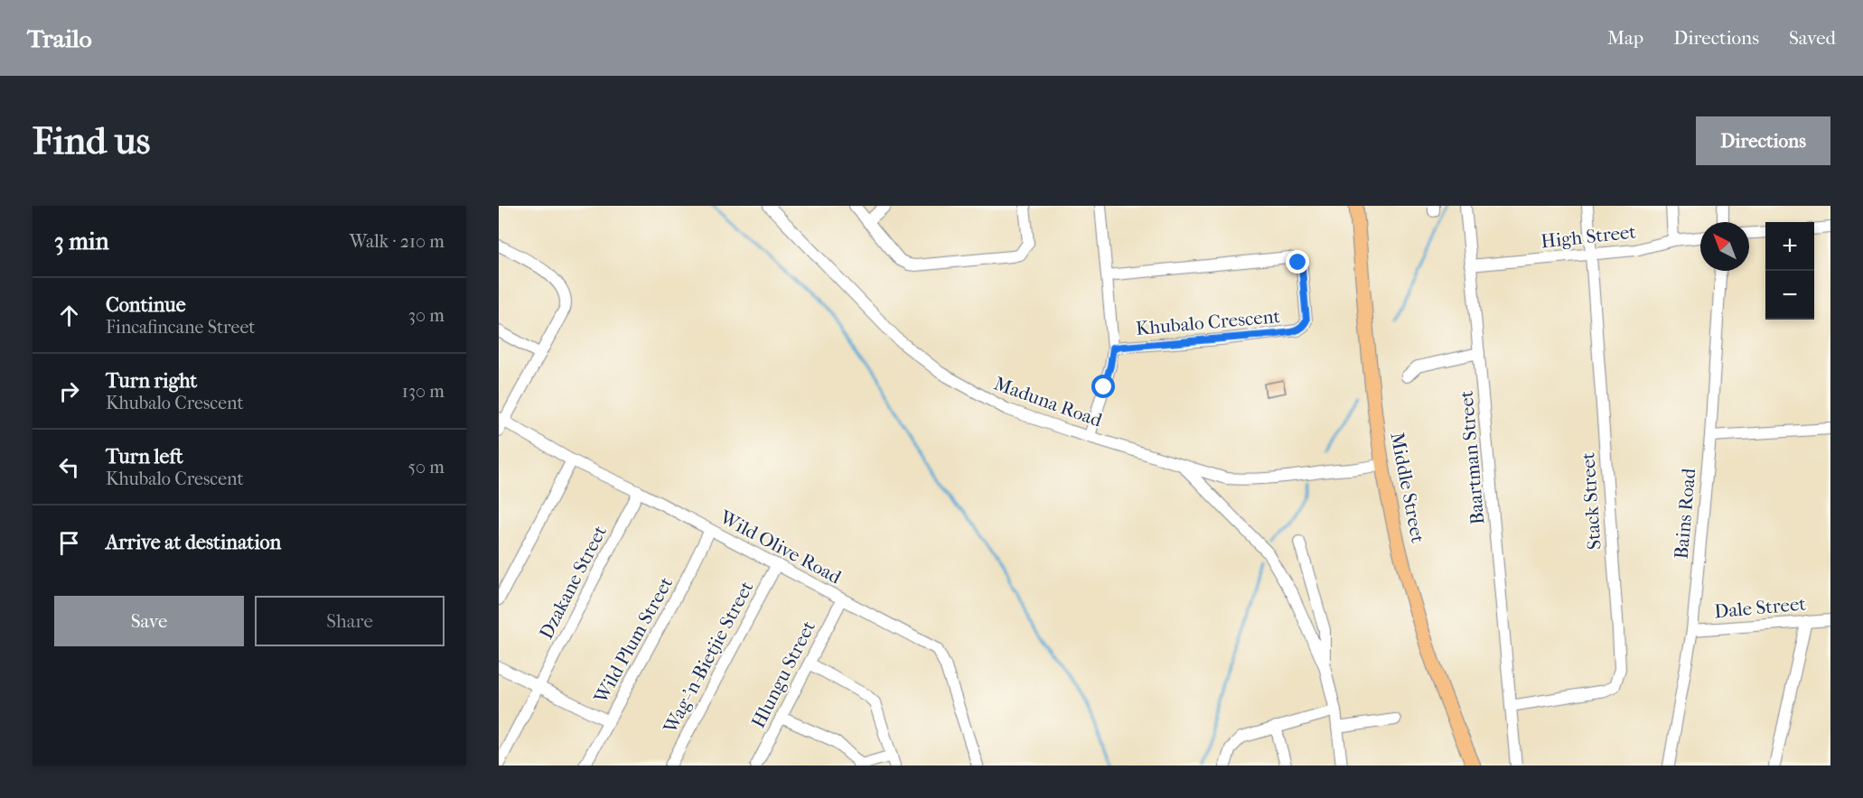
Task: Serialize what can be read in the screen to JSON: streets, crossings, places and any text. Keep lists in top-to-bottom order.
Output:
{
  "streets": {
    "main road": ["Middle Street"],
    "street": [
      "High Street",
      "Khubalo Crescent",
      "Maduna Road",
      "Baartman Street",
      "Stack Street",
      "Bains Road",
      "Wild Olive Road",
      "Dzakane Street",
      "Dale Street",
      "Wild Plum Street",
      "Wag-'n-Bietjie Street",
      "Hlungu Street"
    ]
  },
  "crossings": [
    ["High Street", "Baartman Street"],
    ["High Street", "Stack Street"],
    ["Maduna Road", "Middle Street"],
    ["Baartman Street", "Stack Street"],
    ["Bains Road", "Dale Street"],
    ["Wild Olive Road", "Dzakane Street"],
    ["Wild Olive Road", "Wild Plum Street"],
    ["Wild Olive Road", "Wag-'n-Bietjie Street"],
    ["Wild Olive Road", "Hlungu Street"]
  ],
  "north": "top left",
  "page": {
    "header": "Trailo",
    "nav": ["Map", "Directions", "Saved"],
    "buttons": [
      "Directions",
      ["Save", "Share"]
    ],
    "title": "Find us",
    "heading": ["3 min", "Walk · 210 m"],
    "map_buttons": ["+", "−"],
    "list": [
      ["Continue", "Fincafincane Street", "30 m"],
      ["Turn right", "Khubalo Crescent", "130 m"],
      ["Turn left", "Khubalo Crescent", "50 m"],
      "Arrive at destination"
    ]
  }
}
